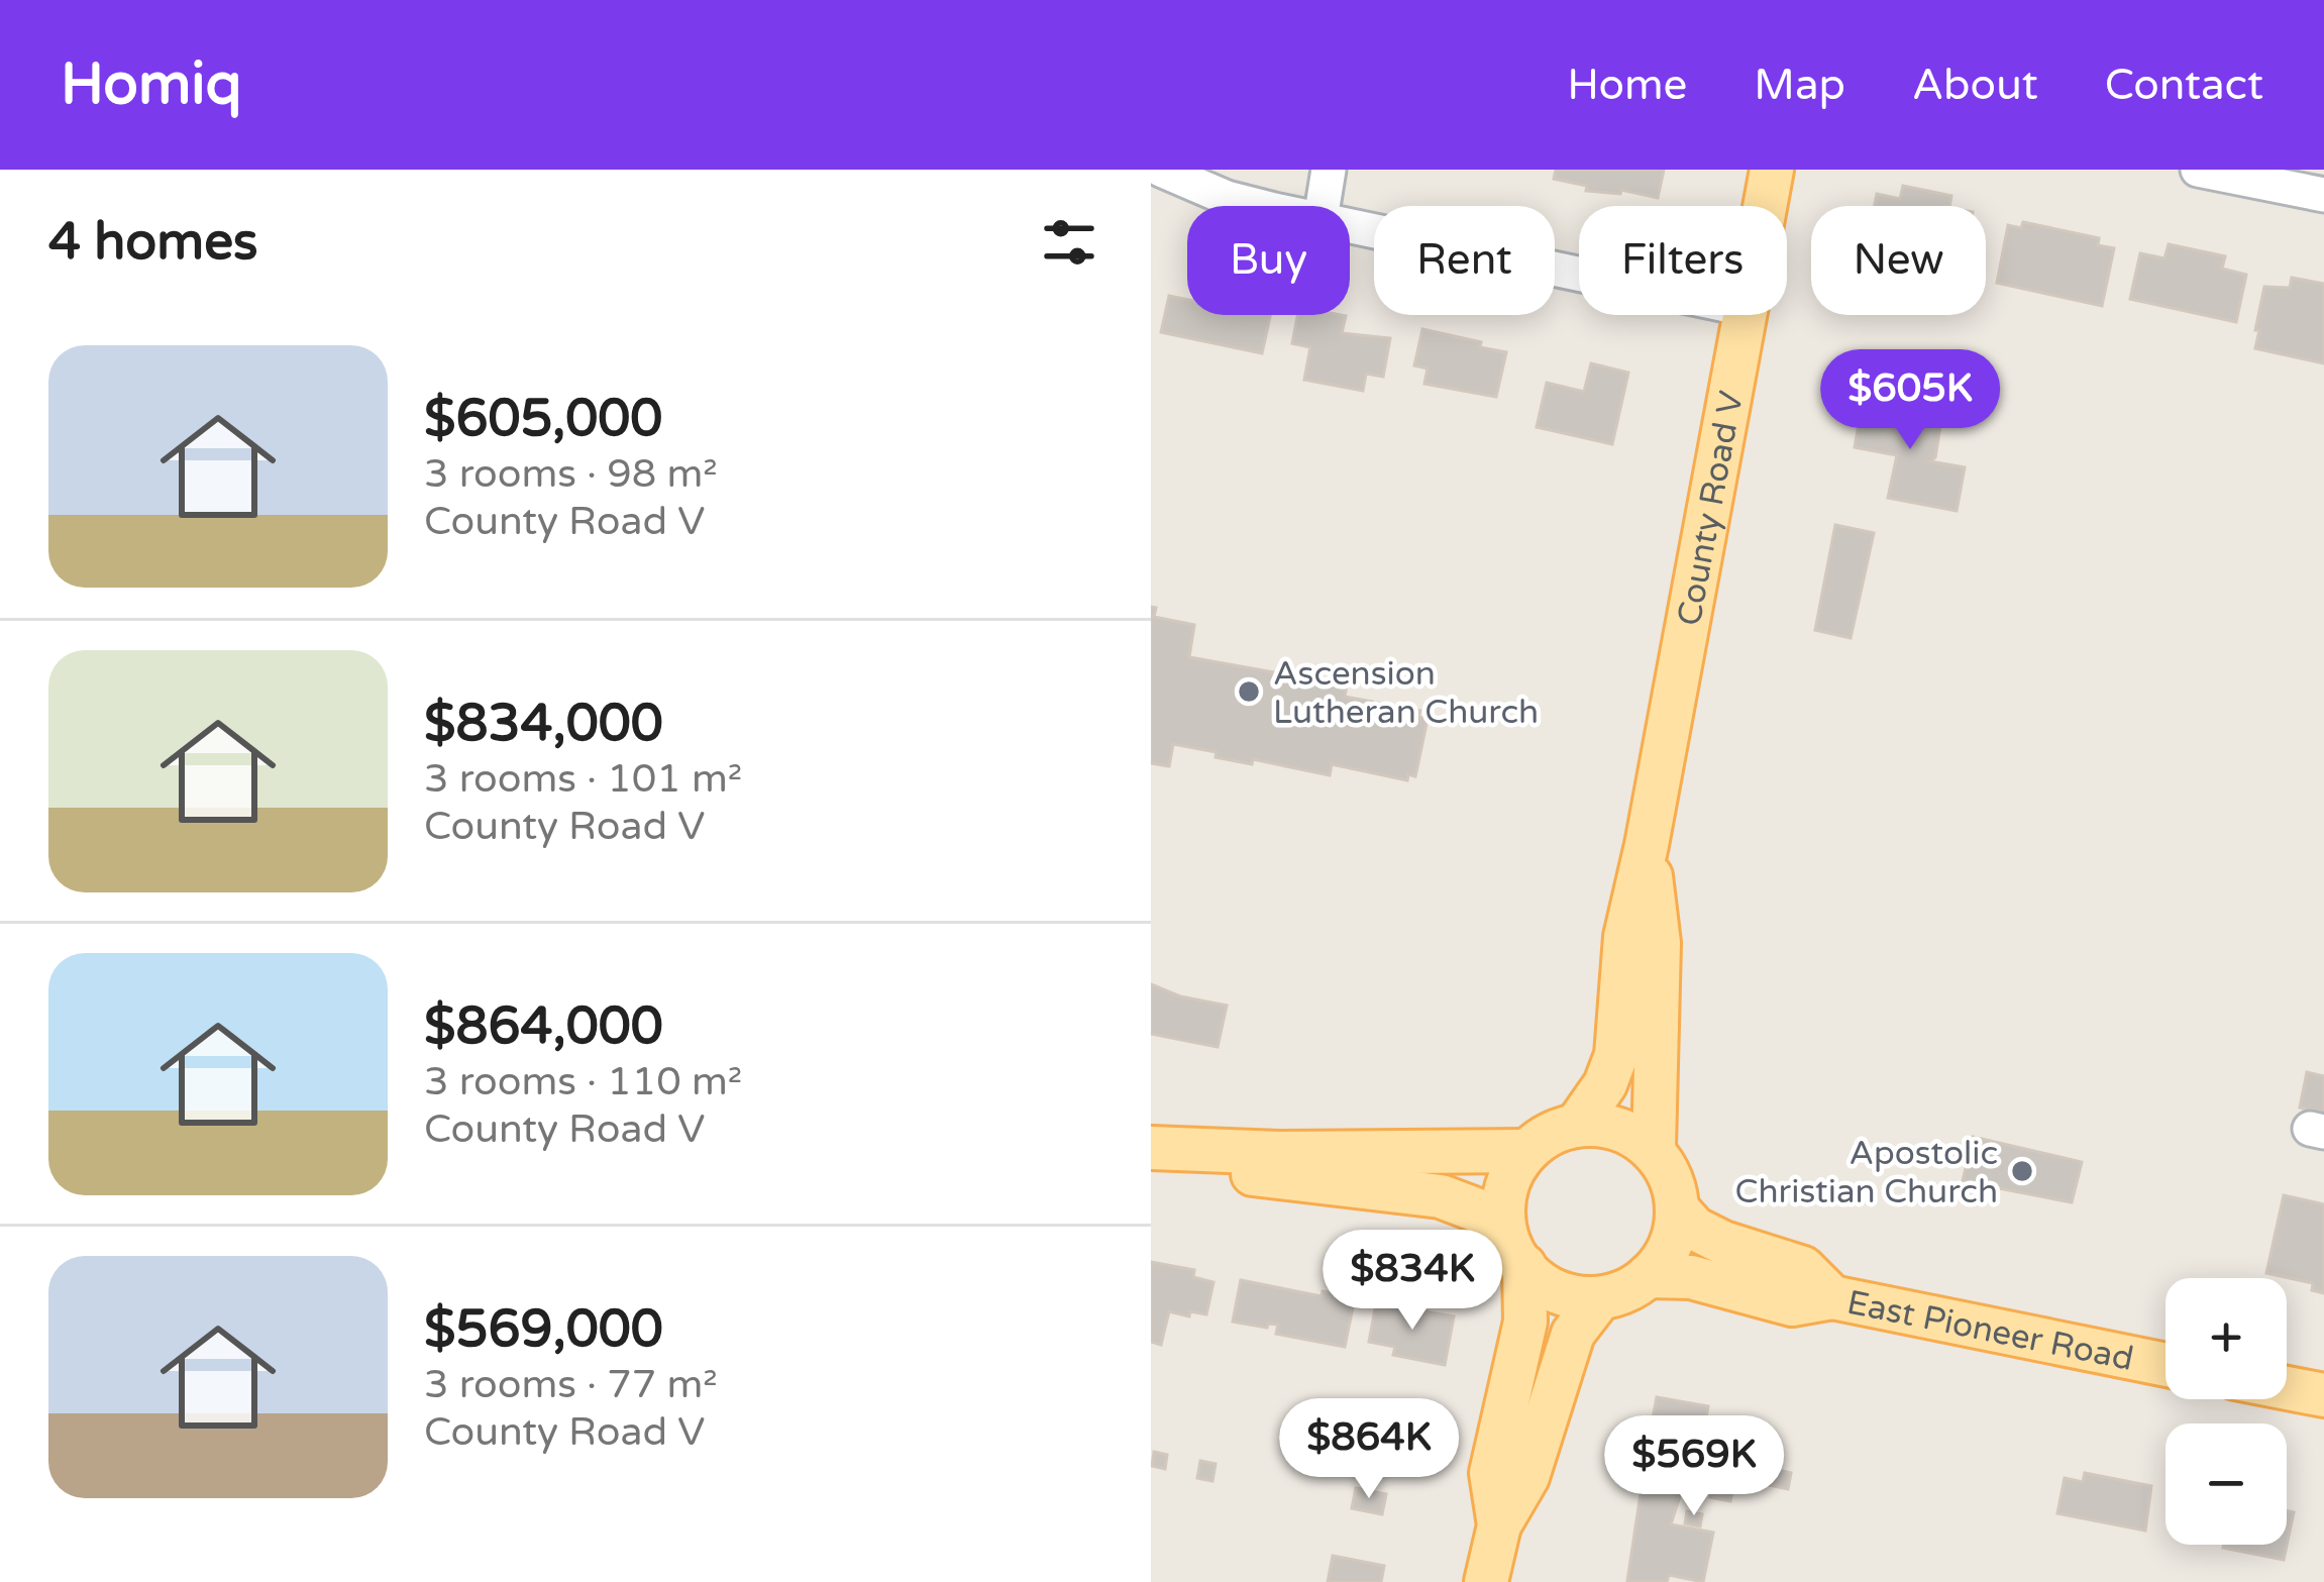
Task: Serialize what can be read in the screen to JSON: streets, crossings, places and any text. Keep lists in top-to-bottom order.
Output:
{
  "streets": {
    "main road": ["County Road V", "East Pioneer Road"]
  },
  "crossings": [
    ["County Road V", "East Pioneer Road"]
  ],
  "places": ["Ascension Lutheran Church", "Apostolic Christian Church"],
  "page": {
    "header": "Homiq",
    "nav": [
      "Home",
      "Map",
      "About",
      "Contact"
    ],
    "heading": "4 homes",
    "chip": [
      "Buy",
      "Rent",
      "Filters",
      "New"
    ],
    "list": [
      {
        "name": "$605,000",
        "note": "3 rooms · 98 m² · County Road V"
      },
      {
        "name": "$834,000",
        "note": "3 rooms · 101 m² · County Road V"
      },
      {
        "name": "$864,000",
        "note": "3 rooms · 110 m² · County Road V"
      },
      {
        "name": "$569,000",
        "note": "3 rooms · 77 m² · County Road V"
      }
    ],
    "price": [
      "$605K",
      "$834K",
      "$864K",
      "$569K"
    ],
    "map_buttons": ["+", "−"]
  }
}
